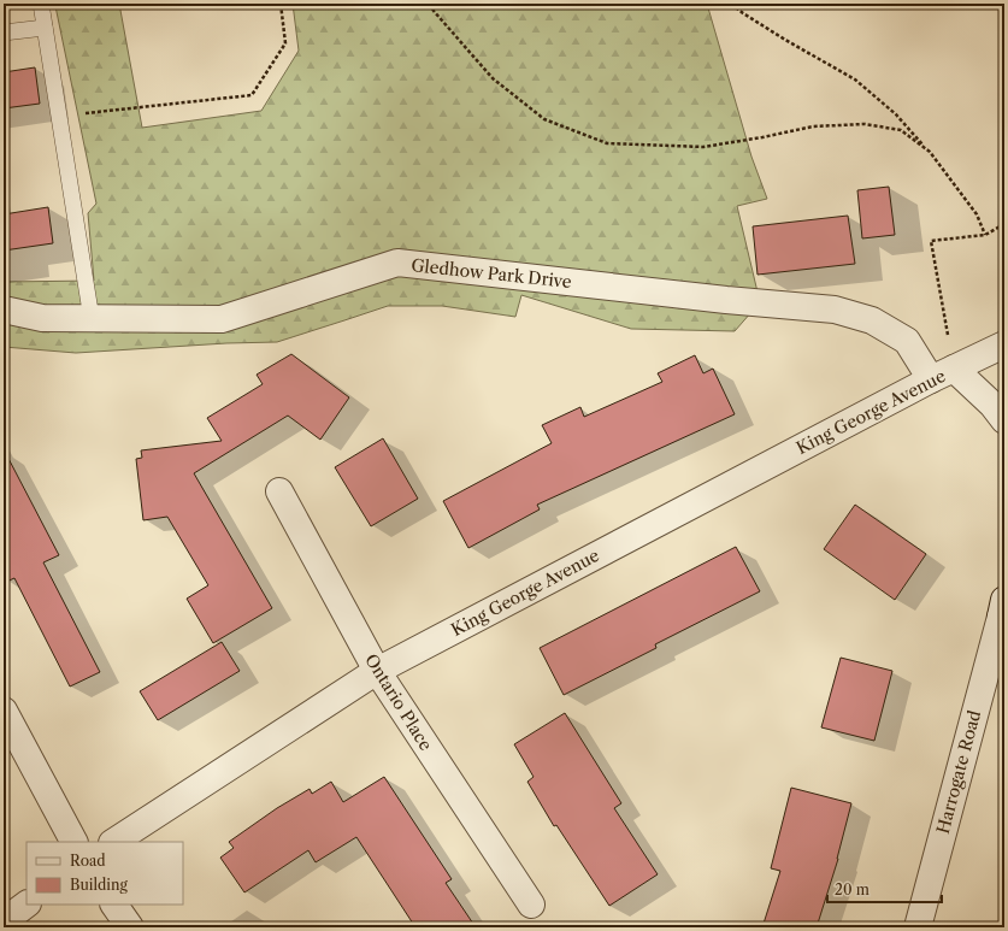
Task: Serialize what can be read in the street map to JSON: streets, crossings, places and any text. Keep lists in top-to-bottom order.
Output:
{
  "streets": {
    "street": [
      "Gledhow Park Drive",
      "King George Avenue",
      "Ontario Place",
      "Harrogate Road"
    ]
  },
  "crossings": [
    ["Gledhow Park Drive", "King George Avenue"],
    ["King George Avenue", "Ontario Place"]
  ],
  "legend": ["Road", "Building"],
  "scale_bar": "20 m"
}
